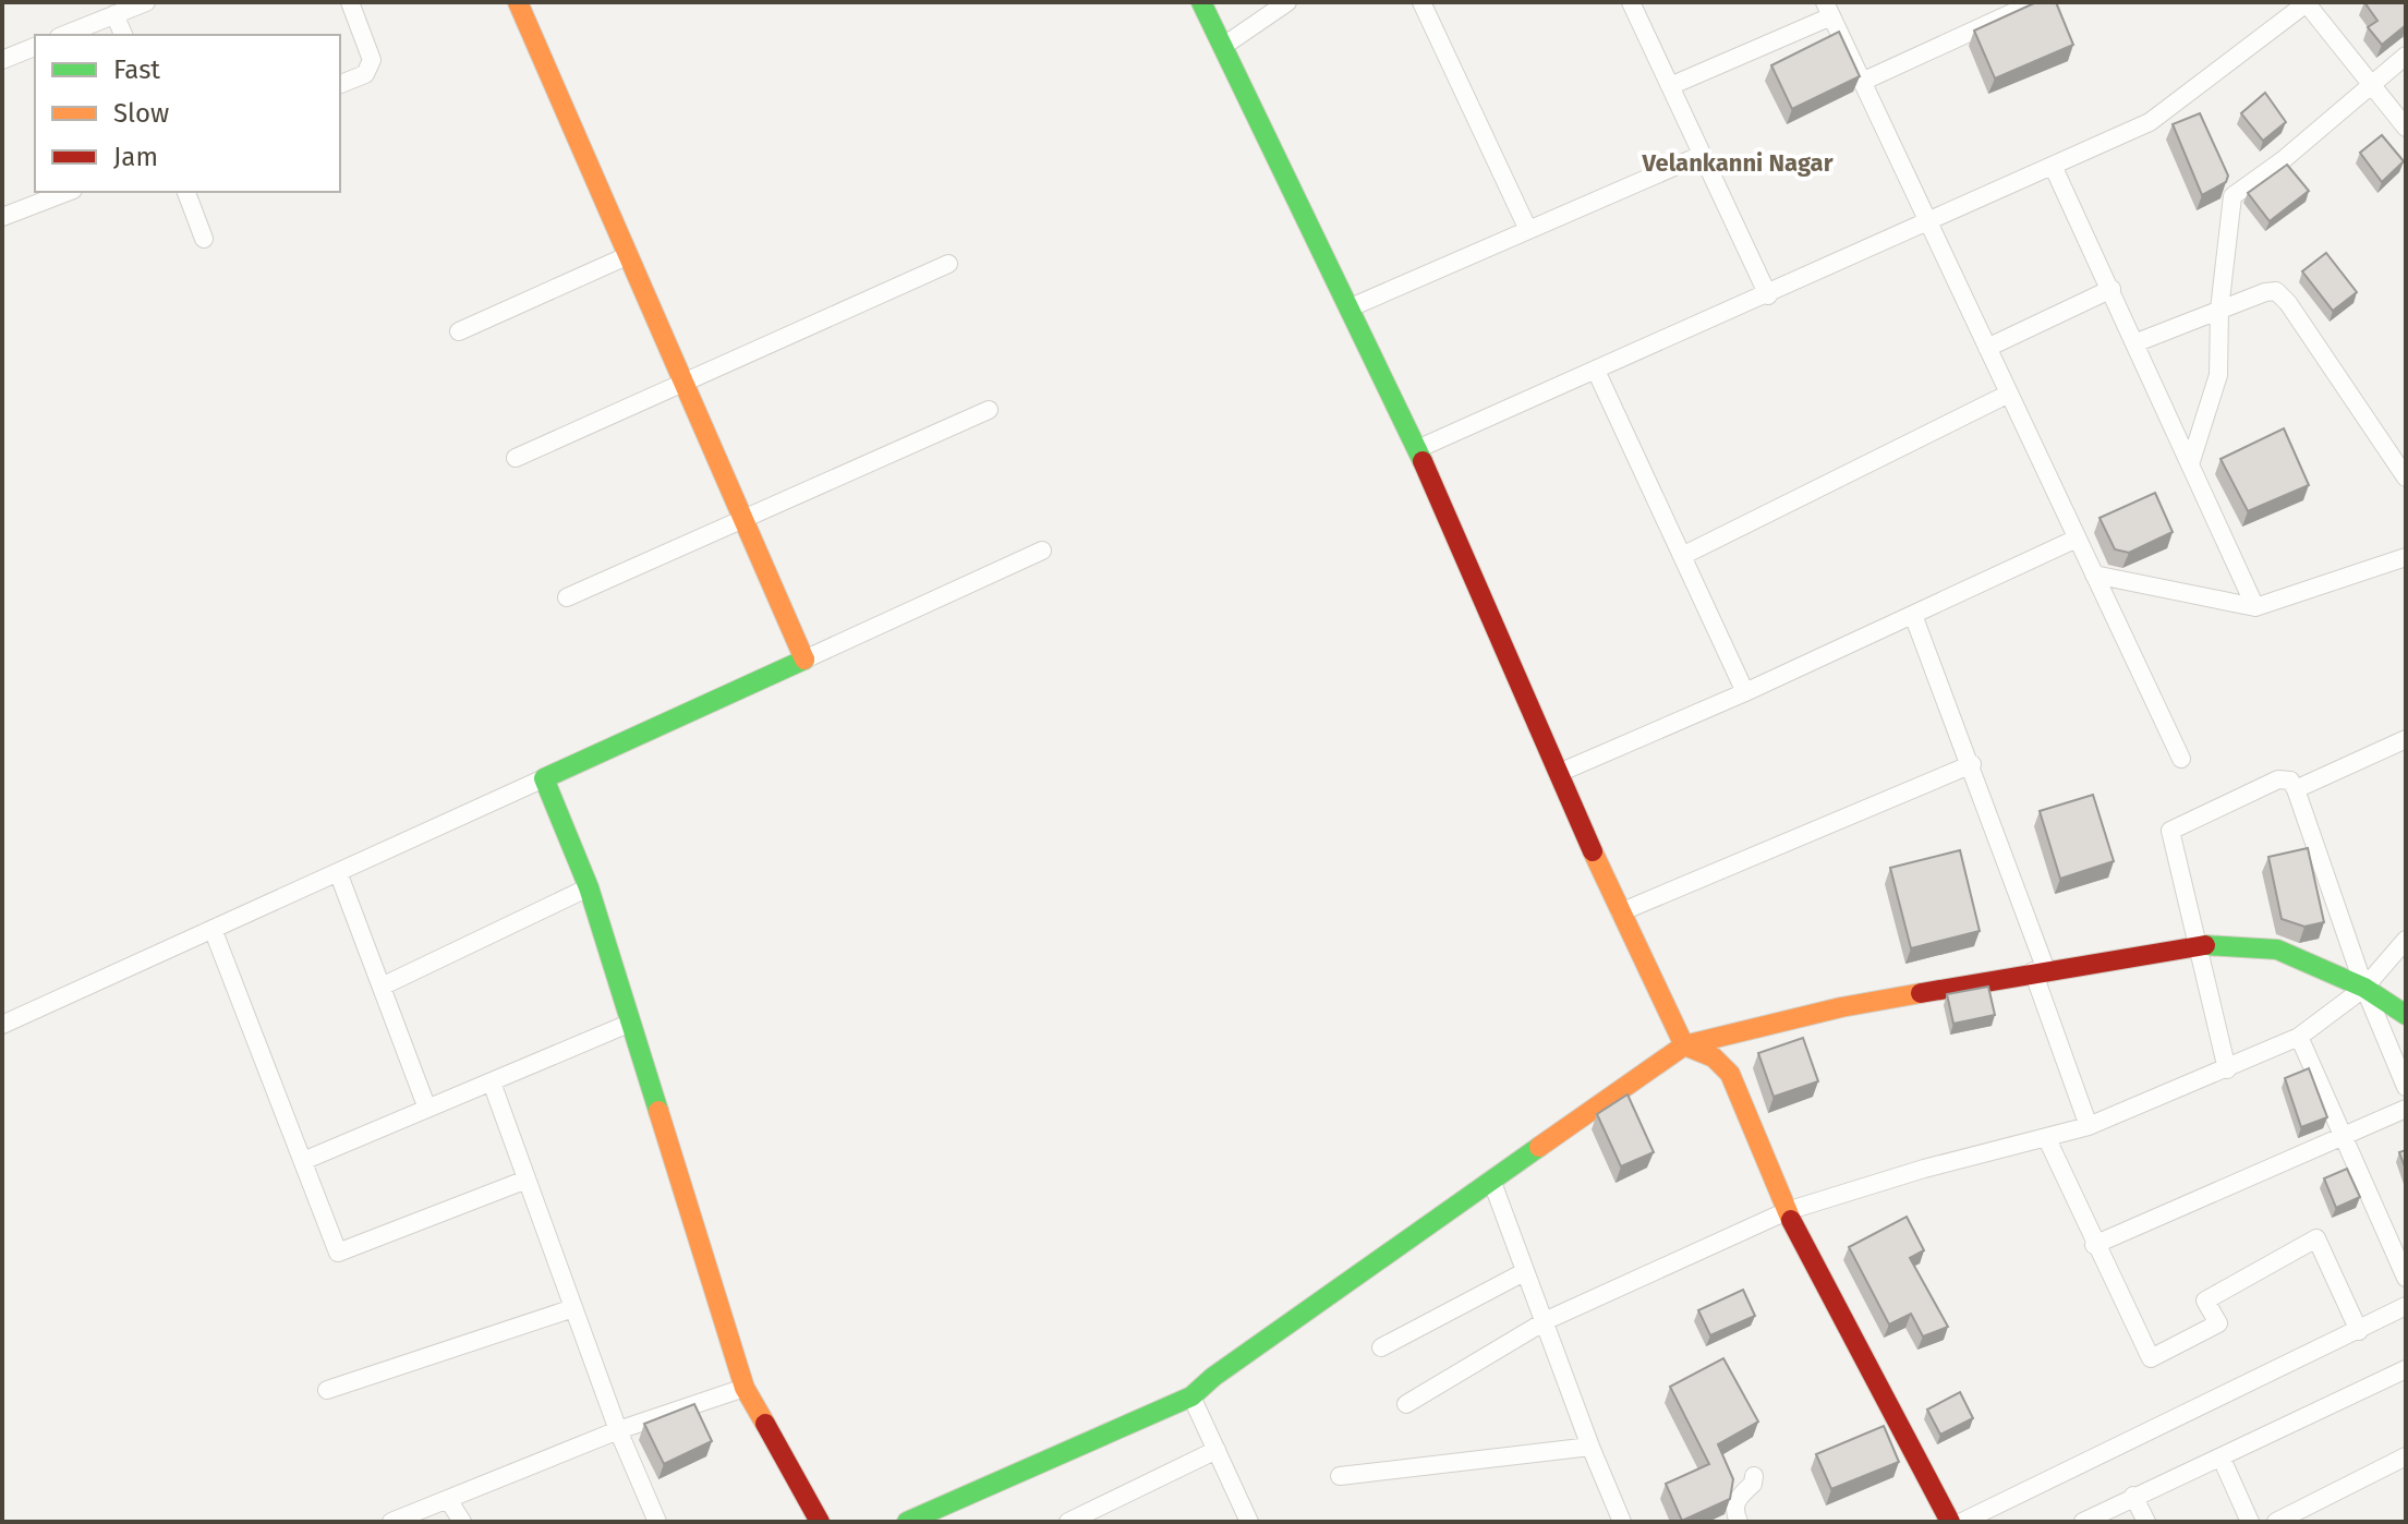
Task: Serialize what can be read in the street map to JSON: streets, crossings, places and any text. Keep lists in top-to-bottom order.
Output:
{
  "districts": ["Velankanni Nagar"],
  "legend": ["Fast", "Slow", "Jam"]
}
